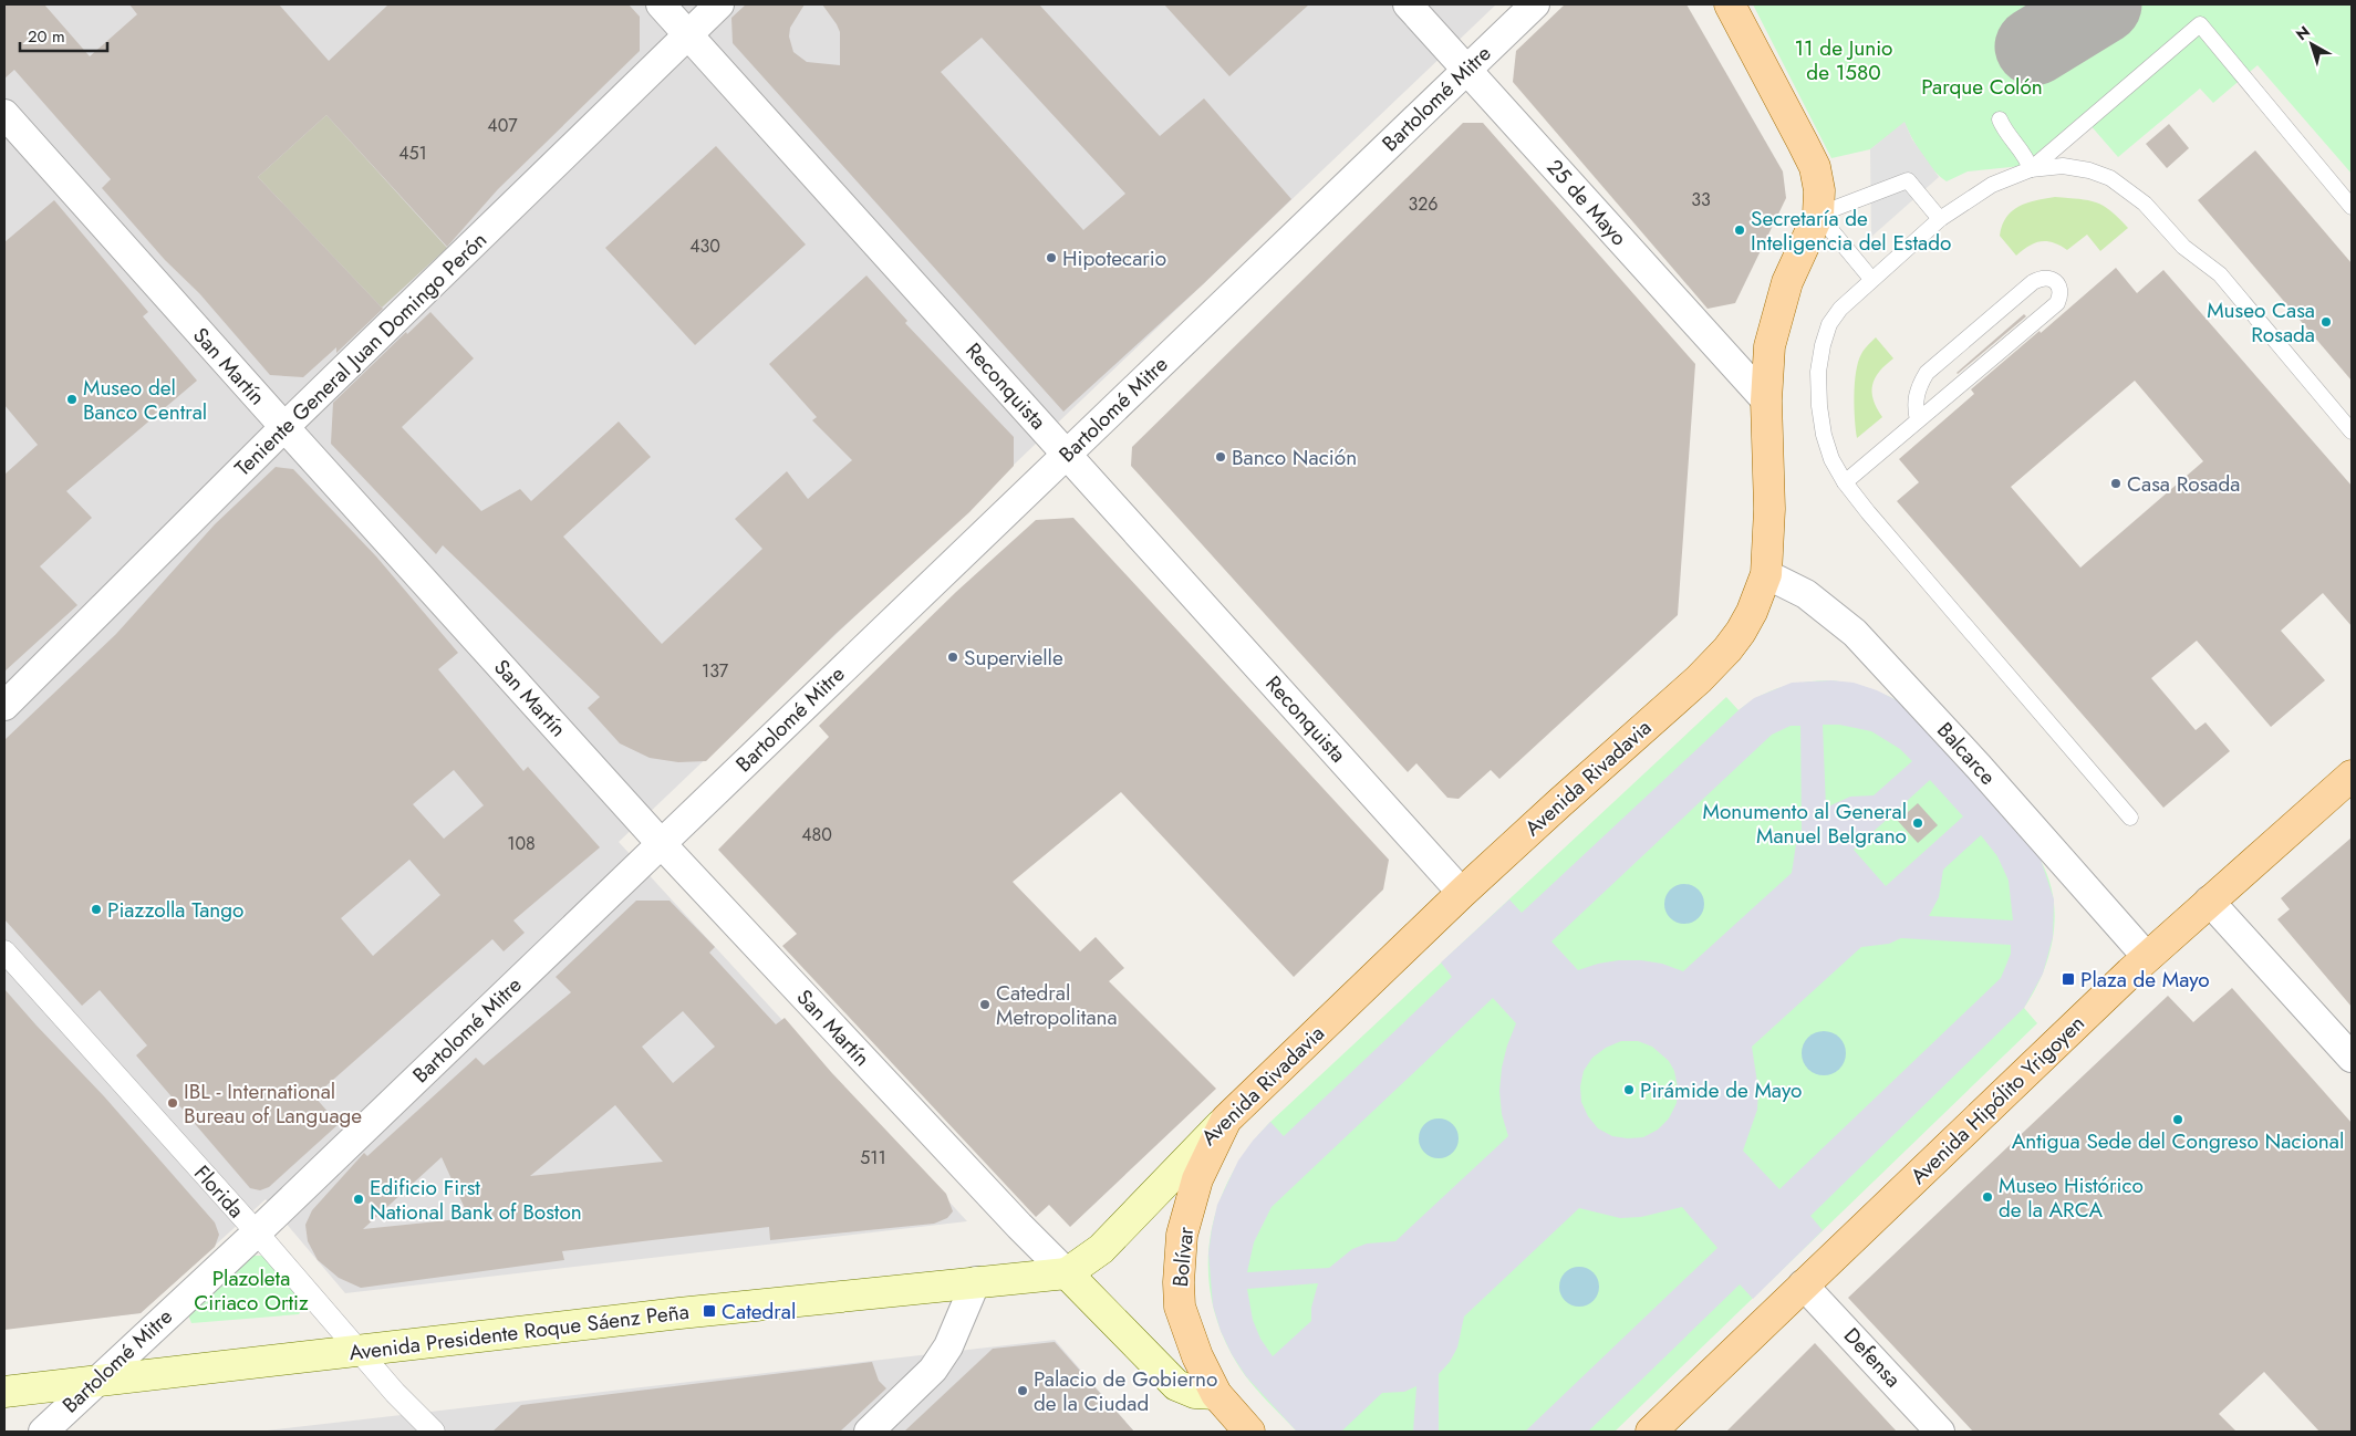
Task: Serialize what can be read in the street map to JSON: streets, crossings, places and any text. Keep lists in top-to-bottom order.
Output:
{
  "streets": {
    "main road": [
      "Avenida Rivadavia",
      "Avenida Hipólito Yrigoyen",
      "Bolívar",
      "Avenida Presidente Roque Sáenz Peña"
    ],
    "street": [
      "Bartolomé Mitre",
      "25 de Mayo",
      "Teniente General Juan Domingo Perón",
      "San Martín",
      "Reconquista",
      "Balcarce",
      "Florida",
      "Defensa"
    ]
  },
  "crossings": [
    ["Bartolomé Mitre", "25 de Mayo"],
    ["Bartolomé Mitre", "San Martín"],
    ["Bartolomé Mitre", "Reconquista"],
    ["Bartolomé Mitre", "Florida"],
    ["Bartolomé Mitre", "Avenida Presidente Roque Sáenz Peña"],
    ["25 de Mayo", "Avenida Rivadavia"],
    ["Teniente General Juan Domingo Perón", "San Martín"],
    ["Teniente General Juan Domingo Perón", "Reconquista"],
    ["San Martín", "Avenida Rivadavia"],
    ["San Martín", "Avenida Presidente Roque Sáenz Peña"],
    ["Reconquista", "Avenida Rivadavia"],
    ["Balcarce", "Avenida Rivadavia"],
    ["Balcarce", "Avenida Hipólito Yrigoyen"],
    ["Avenida Rivadavia", "Bolívar"],
    ["Avenida Rivadavia", "Avenida Presidente Roque Sáenz Peña"],
    ["Avenida Hipólito Yrigoyen", "Defensa"],
    ["Florida", "Avenida Presidente Roque Sáenz Peña"]
  ],
  "parks": ["11 de Junio de 1580", "Parque Colón", "Plazoleta Ciriaco Ortiz"],
  "places": {
    "other": [
      "Secretaría de Inteligencia del Estado",
      "Hipotecario",
      "Museo Casa Rosada",
      "Museo del Banco Central",
      "Banco Nación",
      "Casa Rosada",
      "Supervielle",
      "Monumento al General Manuel Belgrano",
      "Piazzolla Tango",
      "Catedral Metropolitana",
      "Pirámide de Mayo",
      "IBL - International Bureau of Language",
      "Antigua Sede del Congreso Nacional",
      "Museo Histórico de la ARCA",
      "Edificio First National Bank of Boston",
      "Palacio de Gobierno de la Ciudad"
    ],
    "transit": ["Plaza de Mayo", "Catedral"]
  },
  "house_numbers": [
    "407",
    "451",
    "33",
    "326",
    "430",
    "137",
    "480",
    "108",
    "511"
  ],
  "scale_bar": "20 m",
  "north": "top left"
}
